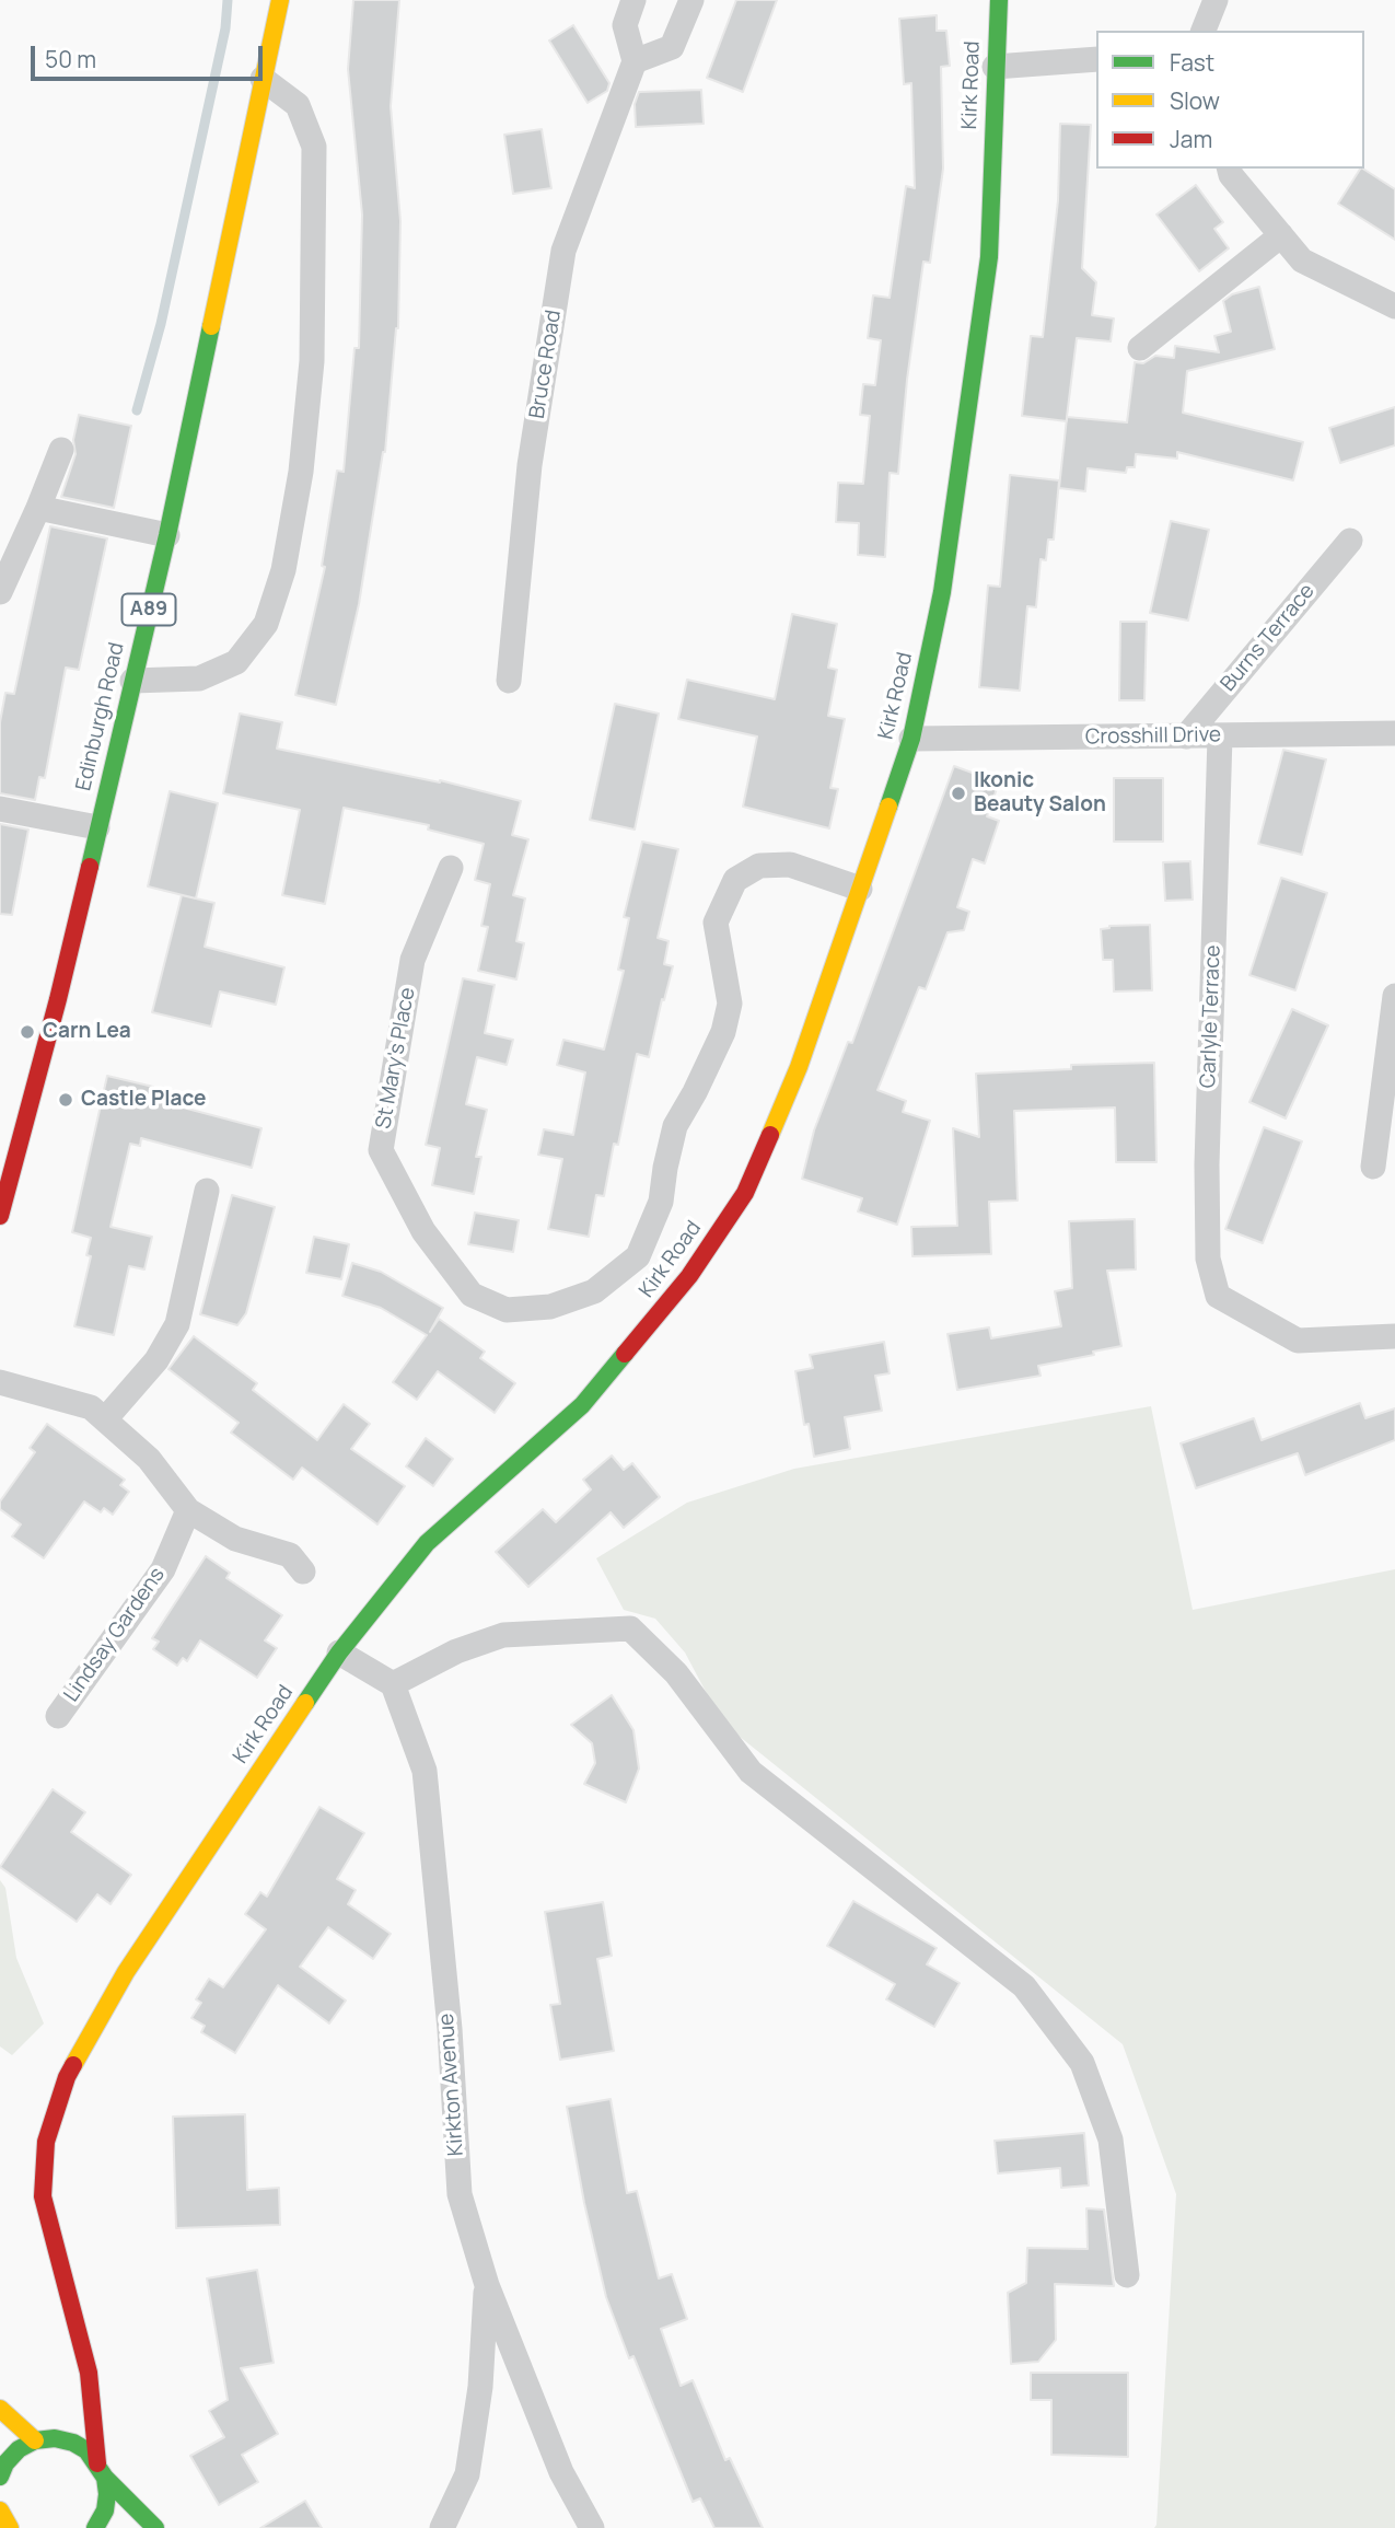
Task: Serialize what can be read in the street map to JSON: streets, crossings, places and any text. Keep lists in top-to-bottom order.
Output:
{
  "streets": {
    "main road": ["Kirk Road", "A89", "Edinburgh Road"],
    "street": [
      "Bruce Road",
      "Burns Terrace",
      "Crosshill Drive",
      "Carlyle Terrace",
      "St Mary's Place",
      "Lindsay Gardens",
      "Kirkton Avenue"
    ]
  },
  "crossings": [
    ["Kirk Road", "Crosshill Drive"],
    ["Kirk Road", "St Mary's Place"],
    ["Burns Terrace", "Crosshill Drive"],
    ["Crosshill Drive", "Carlyle Terrace"]
  ],
  "places": ["Ikonic Beauty Salon", "Carn Lea", "Castle Place"],
  "legend": ["Fast", "Slow", "Jam"],
  "scale_bar": "50 m"
}
